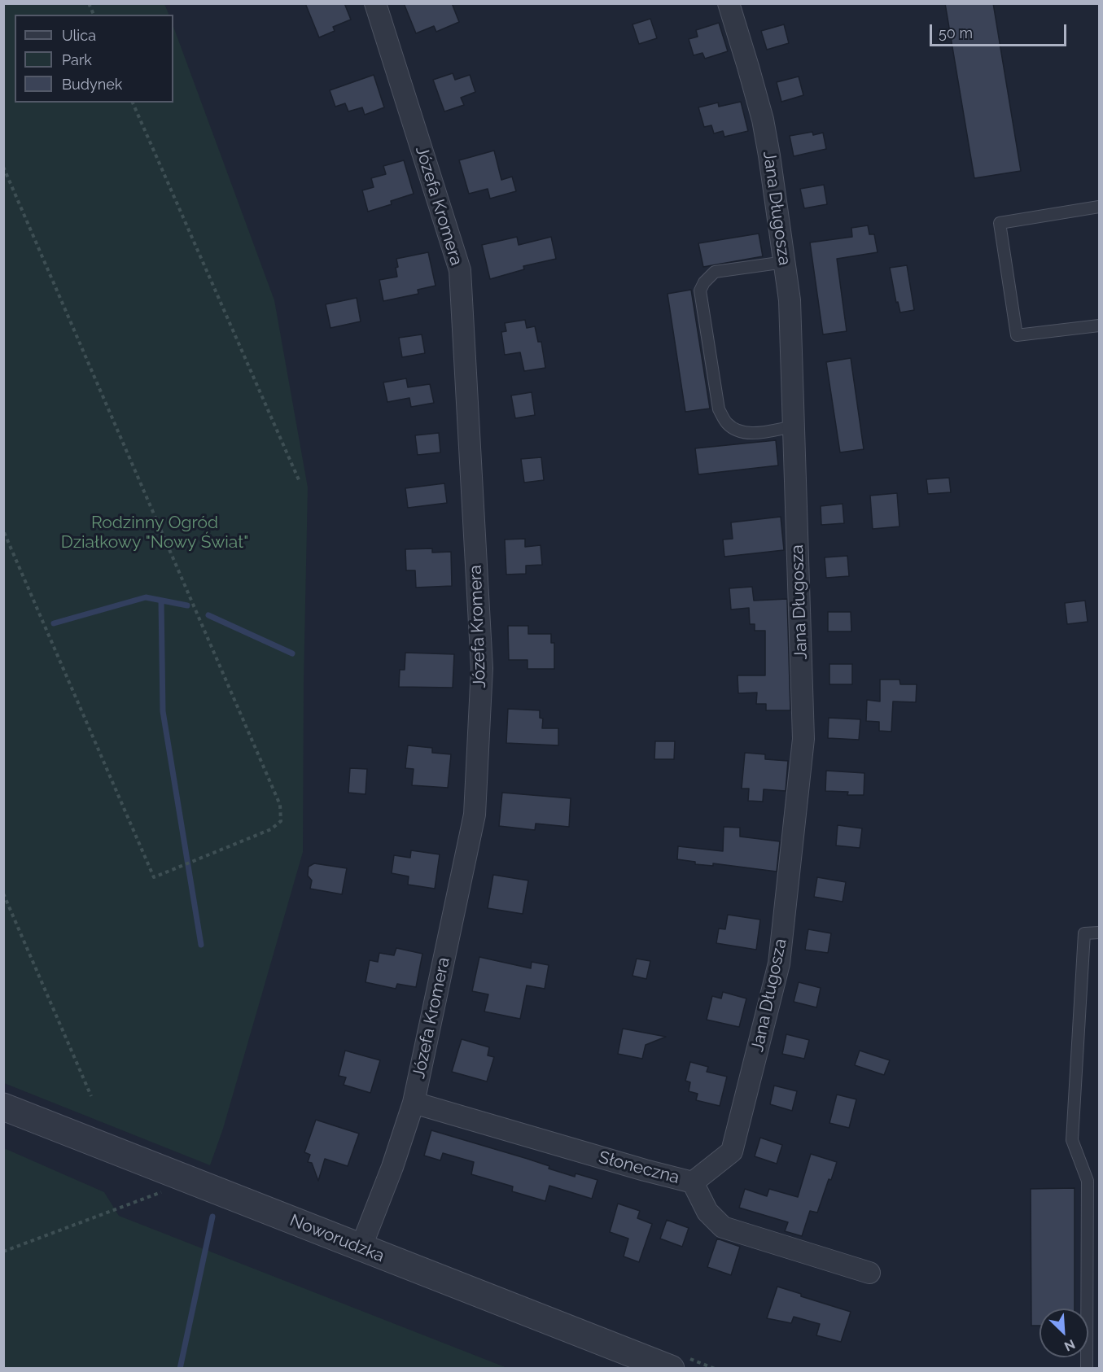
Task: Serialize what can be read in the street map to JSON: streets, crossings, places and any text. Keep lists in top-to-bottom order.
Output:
{
  "streets": {
    "street": [
      "Józefa Kromera",
      "Jana Długosza",
      "Słoneczna",
      "Noworudzka"
    ]
  },
  "crossings": [
    ["Józefa Kromera", "Słoneczna"],
    ["Józefa Kromera", "Noworudzka"],
    ["Jana Długosza", "Słoneczna"]
  ],
  "parks": ["Rodzinny Ogród Działkowy \"Nowy Świat\""],
  "legend": ["Ulica", "Park", "Budynek"],
  "scale_bar": "50 m",
  "north": "bottom right"
}
